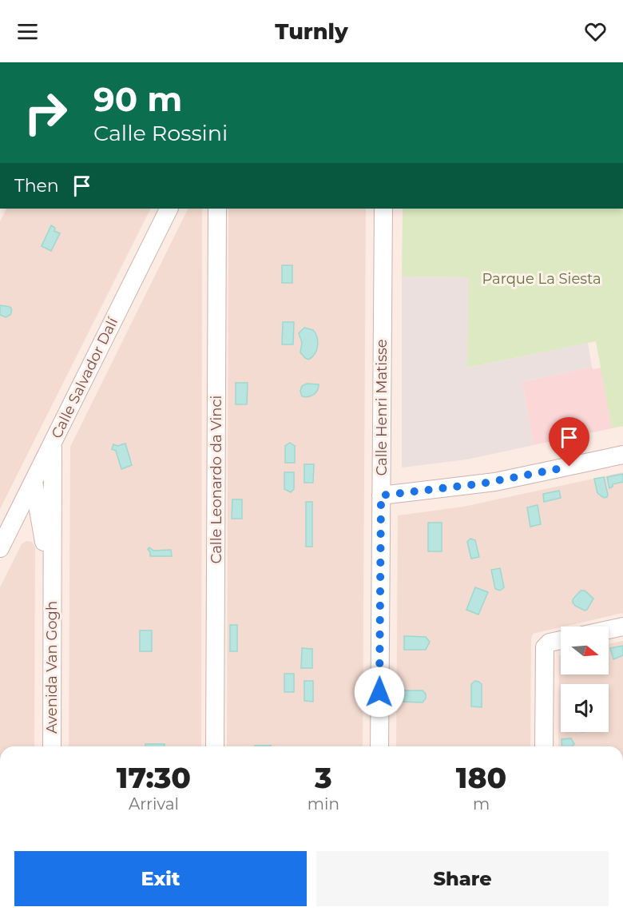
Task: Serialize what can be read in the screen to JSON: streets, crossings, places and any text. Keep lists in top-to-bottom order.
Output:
{
  "streets": {
    "street": [
      "Calle Salvador Dalí",
      "Calle Henri Matisse",
      "Calle Leonardo da Vinci",
      "Avenida Van Gogh"
    ]
  },
  "crossings": [
    ["Calle Salvador Dalí", "Avenida Van Gogh"]
  ],
  "parks": ["Parque La Siesta"],
  "north": "right",
  "page": {
    "header": "Turnly",
    "turn": ["90 m", "Calle Rossini"],
    "then": "Then",
    "eta": [
      "17:30",
      "Arrival",
      "3",
      "min",
      "180",
      "m"
    ],
    "buttons": ["Exit", "Share"]
  }
}
